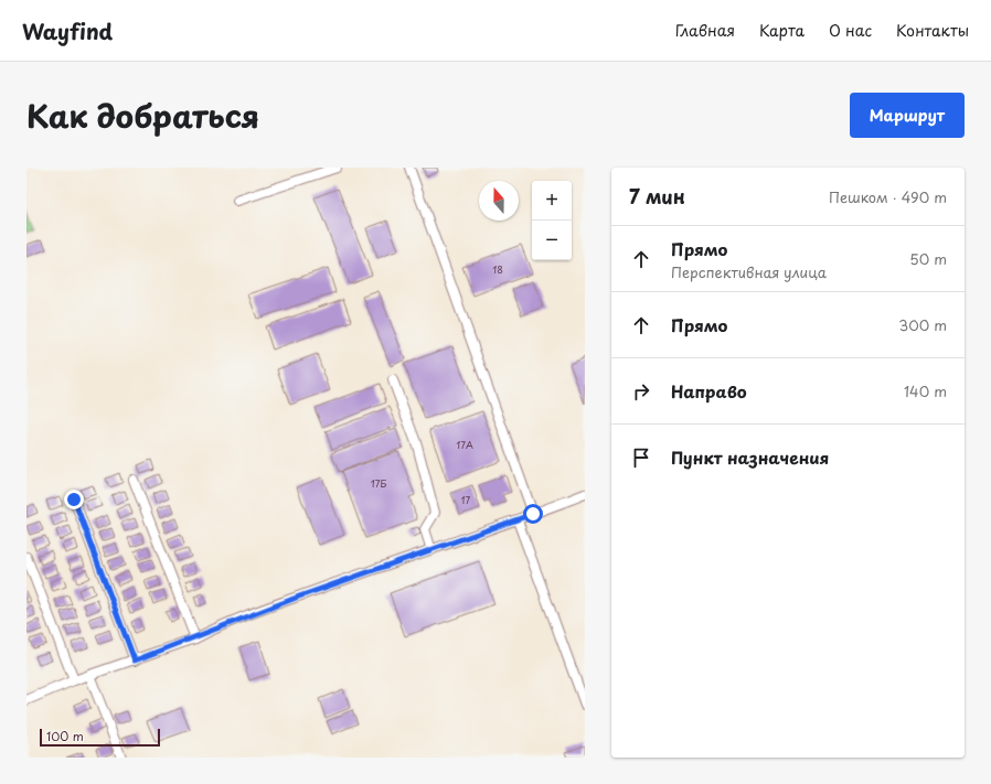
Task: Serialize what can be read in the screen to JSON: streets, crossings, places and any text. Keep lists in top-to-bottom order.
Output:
{
  "house_numbers": [
    "18",
    "17А",
    "17Б",
    "17"
  ],
  "scale_bar": "100 m",
  "north": "top",
  "page": {
    "header": "Wayfind",
    "nav": [
      "Главная",
      "Карта",
      "О нас",
      "Контакты"
    ],
    "title": "Как добраться",
    "buttons": "Маршрут",
    "heading": ["7 мин", "Пешком · 490 m"],
    "map_buttons": ["+", "−"],
    "list": [
      ["Прямо", "Перспективная улица", "50 m"],
      ["Прямо", "300 m"],
      ["Направо", "140 m"],
      "Пункт назначения"
    ],
    "scale": "100 m"
  }
}
